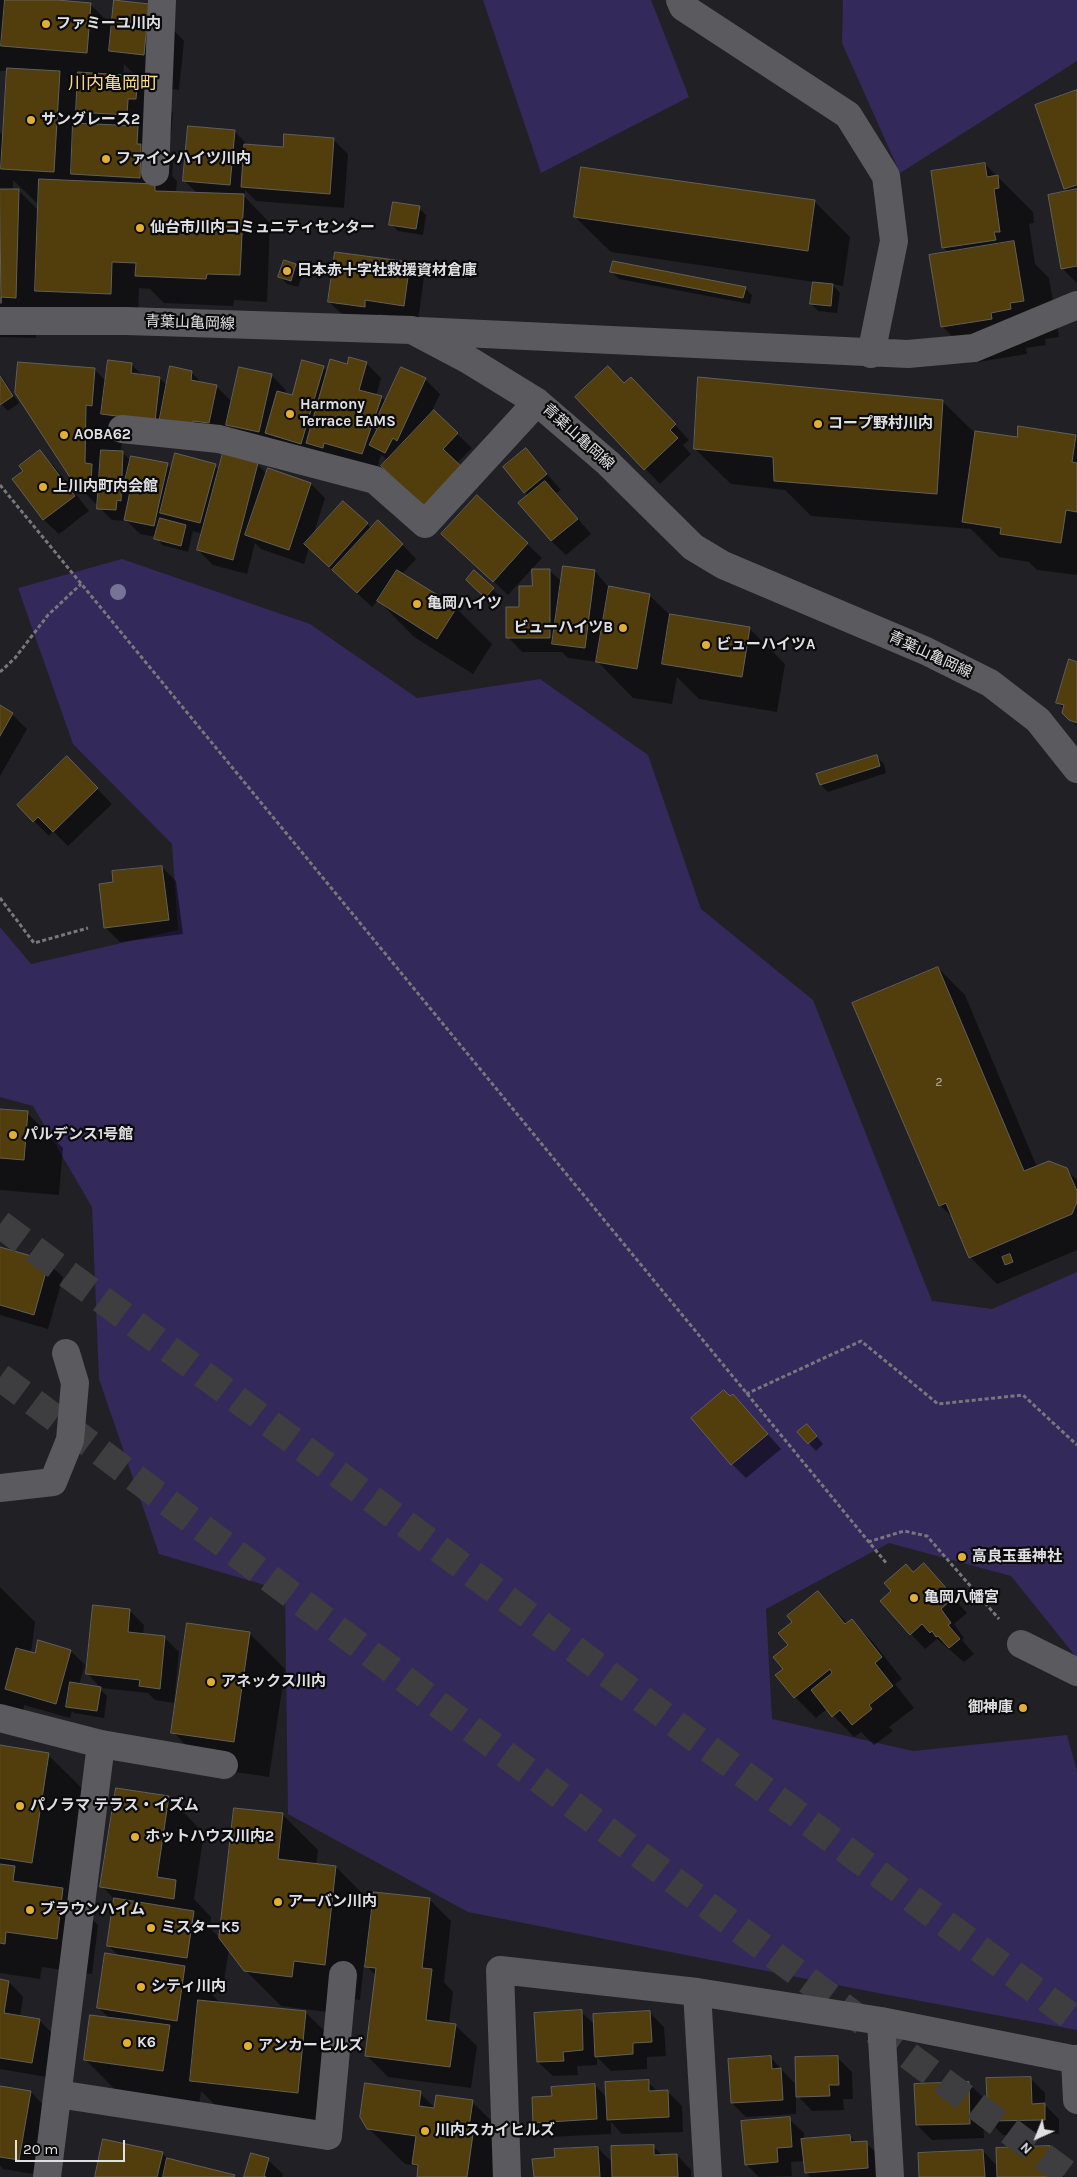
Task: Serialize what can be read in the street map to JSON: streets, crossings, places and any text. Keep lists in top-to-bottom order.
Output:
{
  "streets": {
    "street": ["青葉山亀岡線"]
  },
  "districts": ["川内亀岡町"],
  "places": [
    "ファミーユ川内",
    "サングレース2",
    "ファインハイツ川内",
    "仙台市川内コミュニティセンター",
    "日本赤十字社救援資材倉庫",
    "Harmony Terrace EAMS",
    "コープ野村川内",
    "AOBA62",
    "上川内町内会館",
    "亀岡ハイツ",
    "ビューハイツB",
    "ビューハイツA",
    "パルデンス1号館",
    "高良玉垂神社",
    "亀岡八幡宮",
    "アネックス川内",
    "御神庫",
    "パノラマ テラス・イズム",
    "ホットハウス川内2",
    "アーバン川内",
    "ブラウンハイム",
    "ミスターK5",
    "シティ川内",
    "K6",
    "アンカーヒルズ",
    "川内スカイヒルズ"
  ],
  "house_numbers": ["2"],
  "scale_bar": "20 m",
  "north": "bottom left"
}
